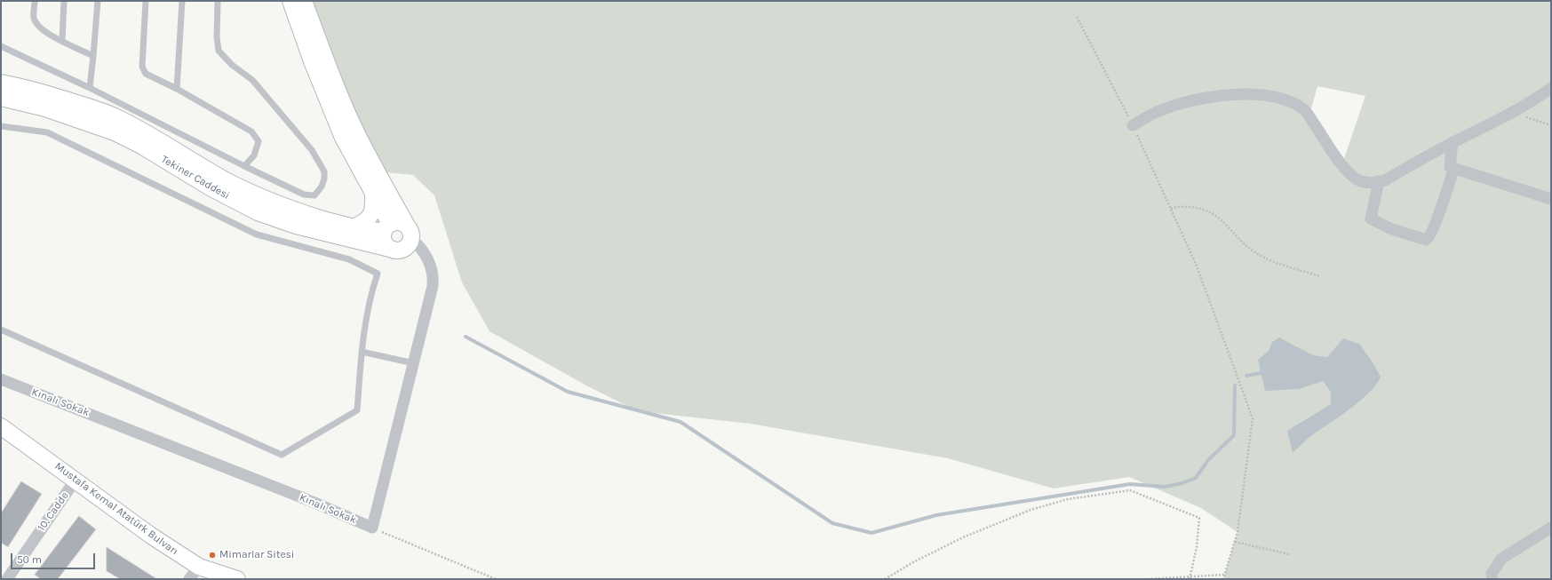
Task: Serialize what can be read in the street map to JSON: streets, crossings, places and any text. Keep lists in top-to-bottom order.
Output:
{
  "streets": {
    "street": [
      "Tekiner Caddesi",
      "Kınalı Sokak",
      "Mustafa Kemal Atatürk Bulvarı",
      "10. Cadde"
    ]
  },
  "crossings": [
    ["Mustafa Kemal Atatürk Bulvarı", "10. Cadde"]
  ],
  "places": ["Mimarlar Sitesi"],
  "scale_bar": "50 m"
}
